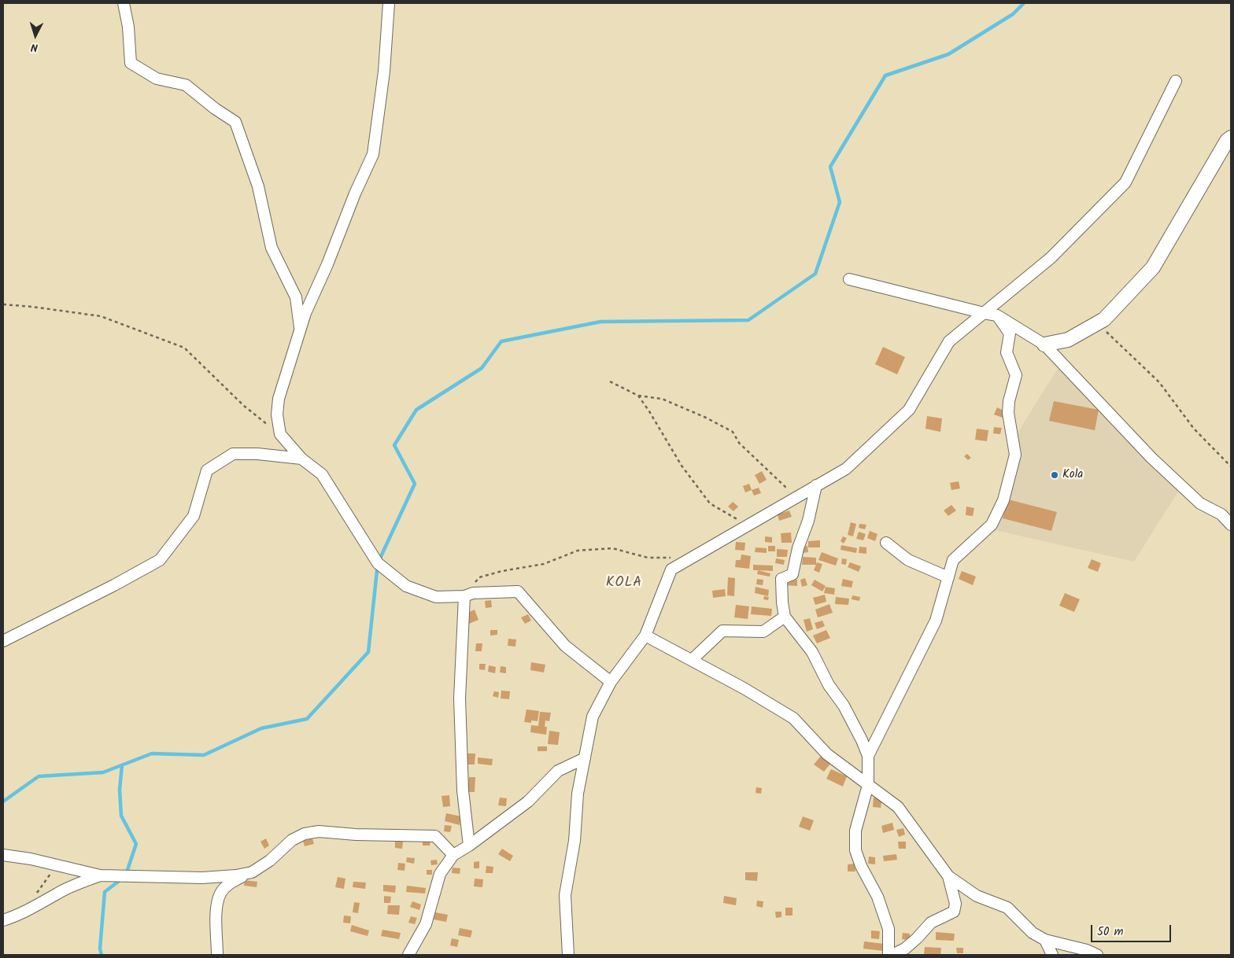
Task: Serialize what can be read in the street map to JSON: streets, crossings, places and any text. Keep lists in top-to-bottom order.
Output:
{
  "districts": ["KOLA"],
  "places": ["Kola"],
  "scale_bar": "50 m",
  "north": "bottom"
}
